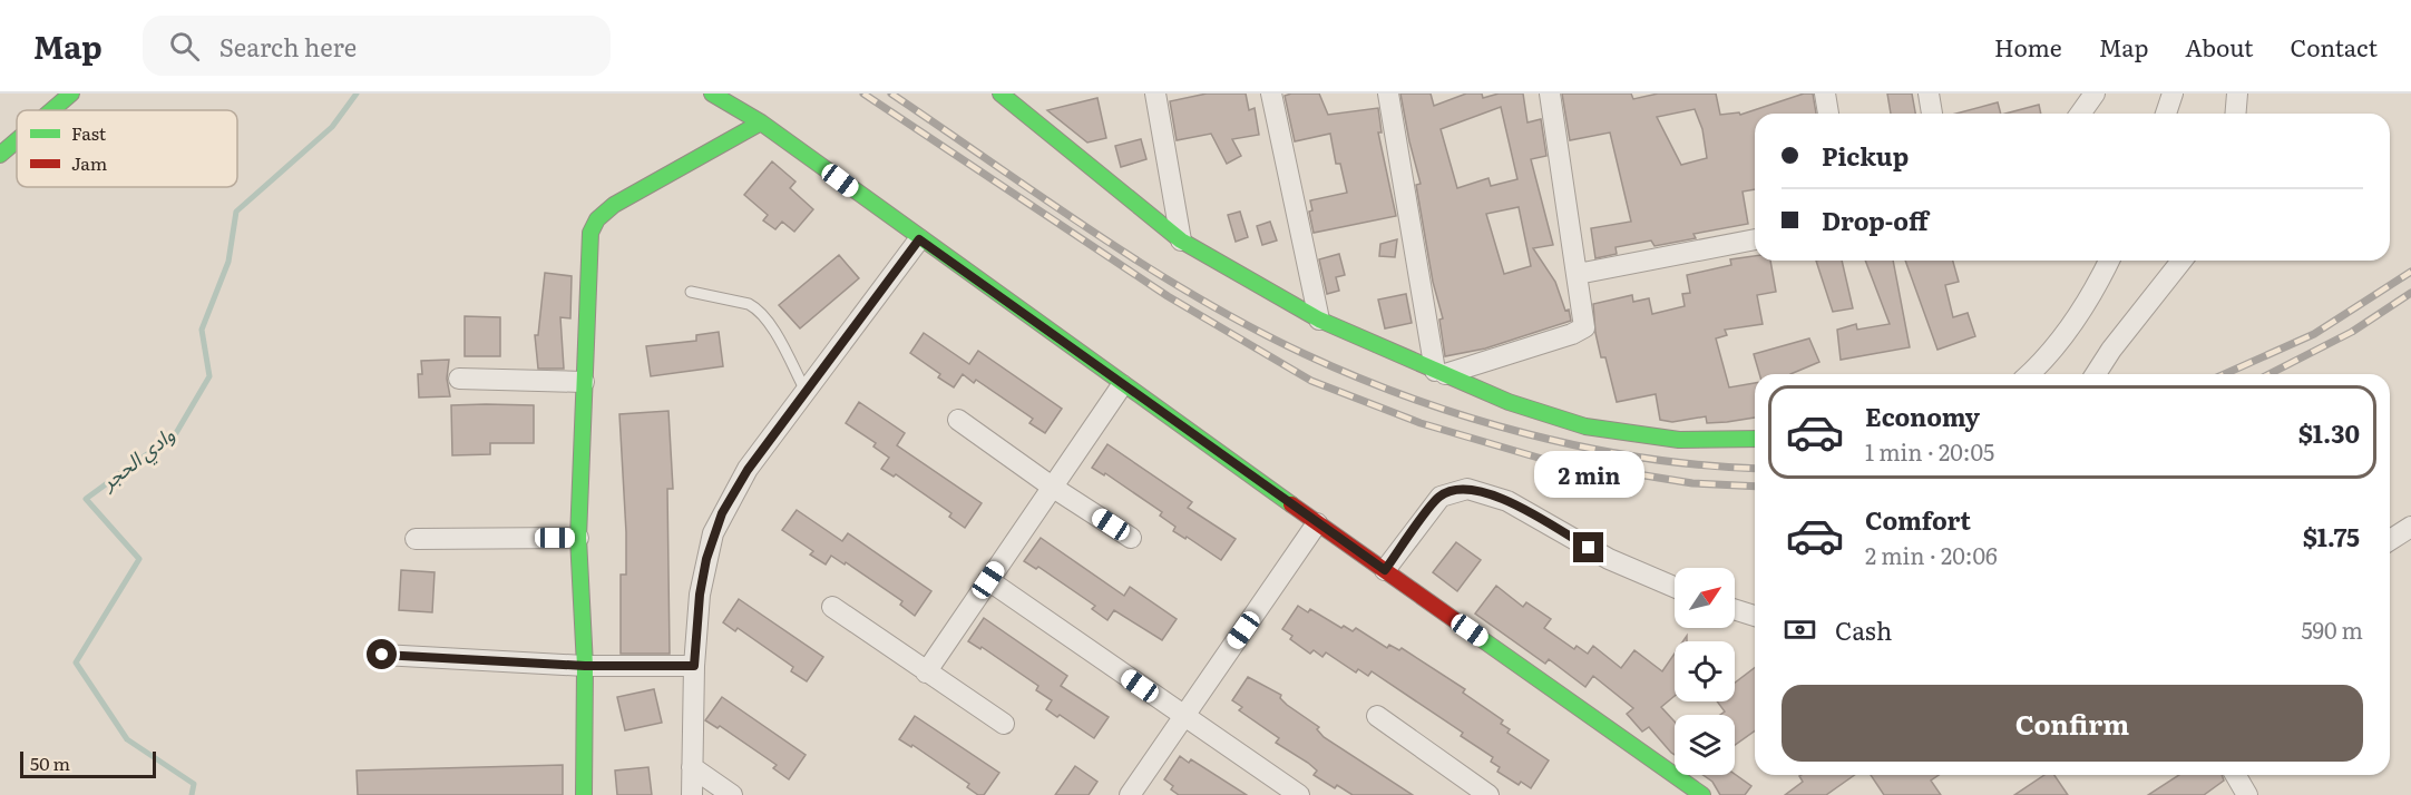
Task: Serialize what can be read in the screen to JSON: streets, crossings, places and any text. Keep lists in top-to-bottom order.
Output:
{
  "water": ["وادي الحجر"],
  "legend": ["Fast", "Jam"],
  "scale_bar": "50 m",
  "north": "top right",
  "page": {
    "header": "Map",
    "search": "Search here",
    "nav": [
      "Home",
      "Map",
      "About",
      "Contact"
    ],
    "banner": ["Pickup", "Drop-off"],
    "list": [
      {
        "name": "Economy",
        "note": "1 min · 20:05",
        "value": "$1.30"
      },
      {
        "name": "Comfort",
        "note": "2 min · 20:06",
        "value": "$1.75"
      }
    ],
    "bubble": "2 min",
    "pay": ["Cash", "590 m"],
    "buttons": "Confirm",
    "scale": "50 m"
  }
}
